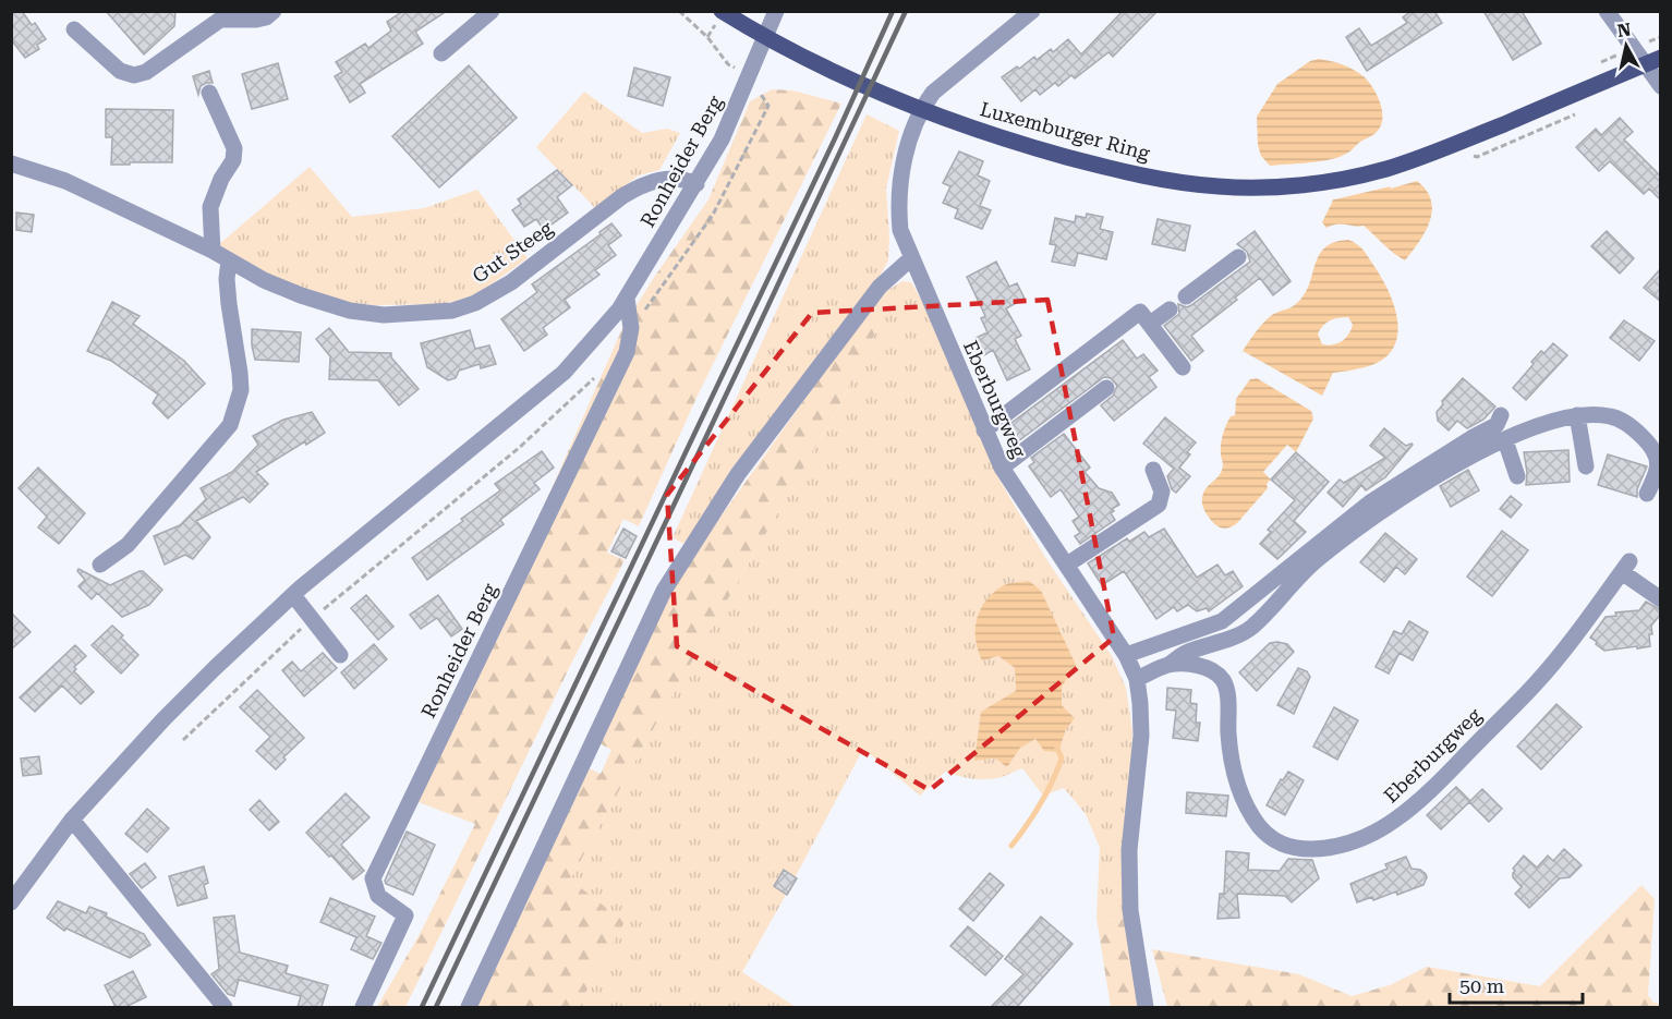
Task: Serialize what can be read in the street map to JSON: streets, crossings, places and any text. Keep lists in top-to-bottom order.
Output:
{
  "streets": {
    "main road": ["Luxemburger Ring"],
    "street": ["Ronheider Berg", "Gut Steeg", "Eberburgweg"]
  },
  "crossings": [
    ["Luxemburger Ring", "Ronheider Berg"],
    ["Luxemburger Ring", "Eberburgweg"],
    ["Ronheider Berg", "Gut Steeg"]
  ],
  "scale_bar": "50 m",
  "north": "top"
}
